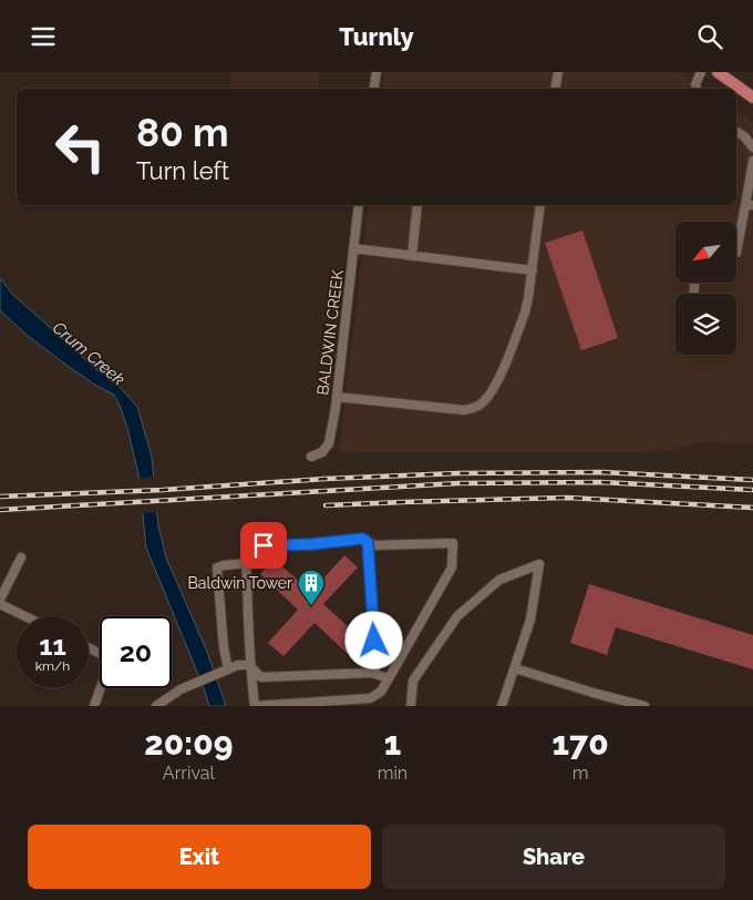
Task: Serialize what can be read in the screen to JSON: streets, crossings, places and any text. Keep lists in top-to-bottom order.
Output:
{
  "streets": {
    "street": ["BALDWIN CREEK"]
  },
  "water": ["Crum Creek"],
  "places": {
    "building": ["Baldwin Tower"]
  },
  "north": "bottom left",
  "page": {
    "header": "Turnly",
    "turn": ["80 m", "Turn left"],
    "speed": "11 km/h",
    "limit": "20",
    "eta": [
      "20:09",
      "Arrival",
      "1",
      "min",
      "170",
      "m"
    ],
    "buttons": ["Exit", "Share"]
  }
}
